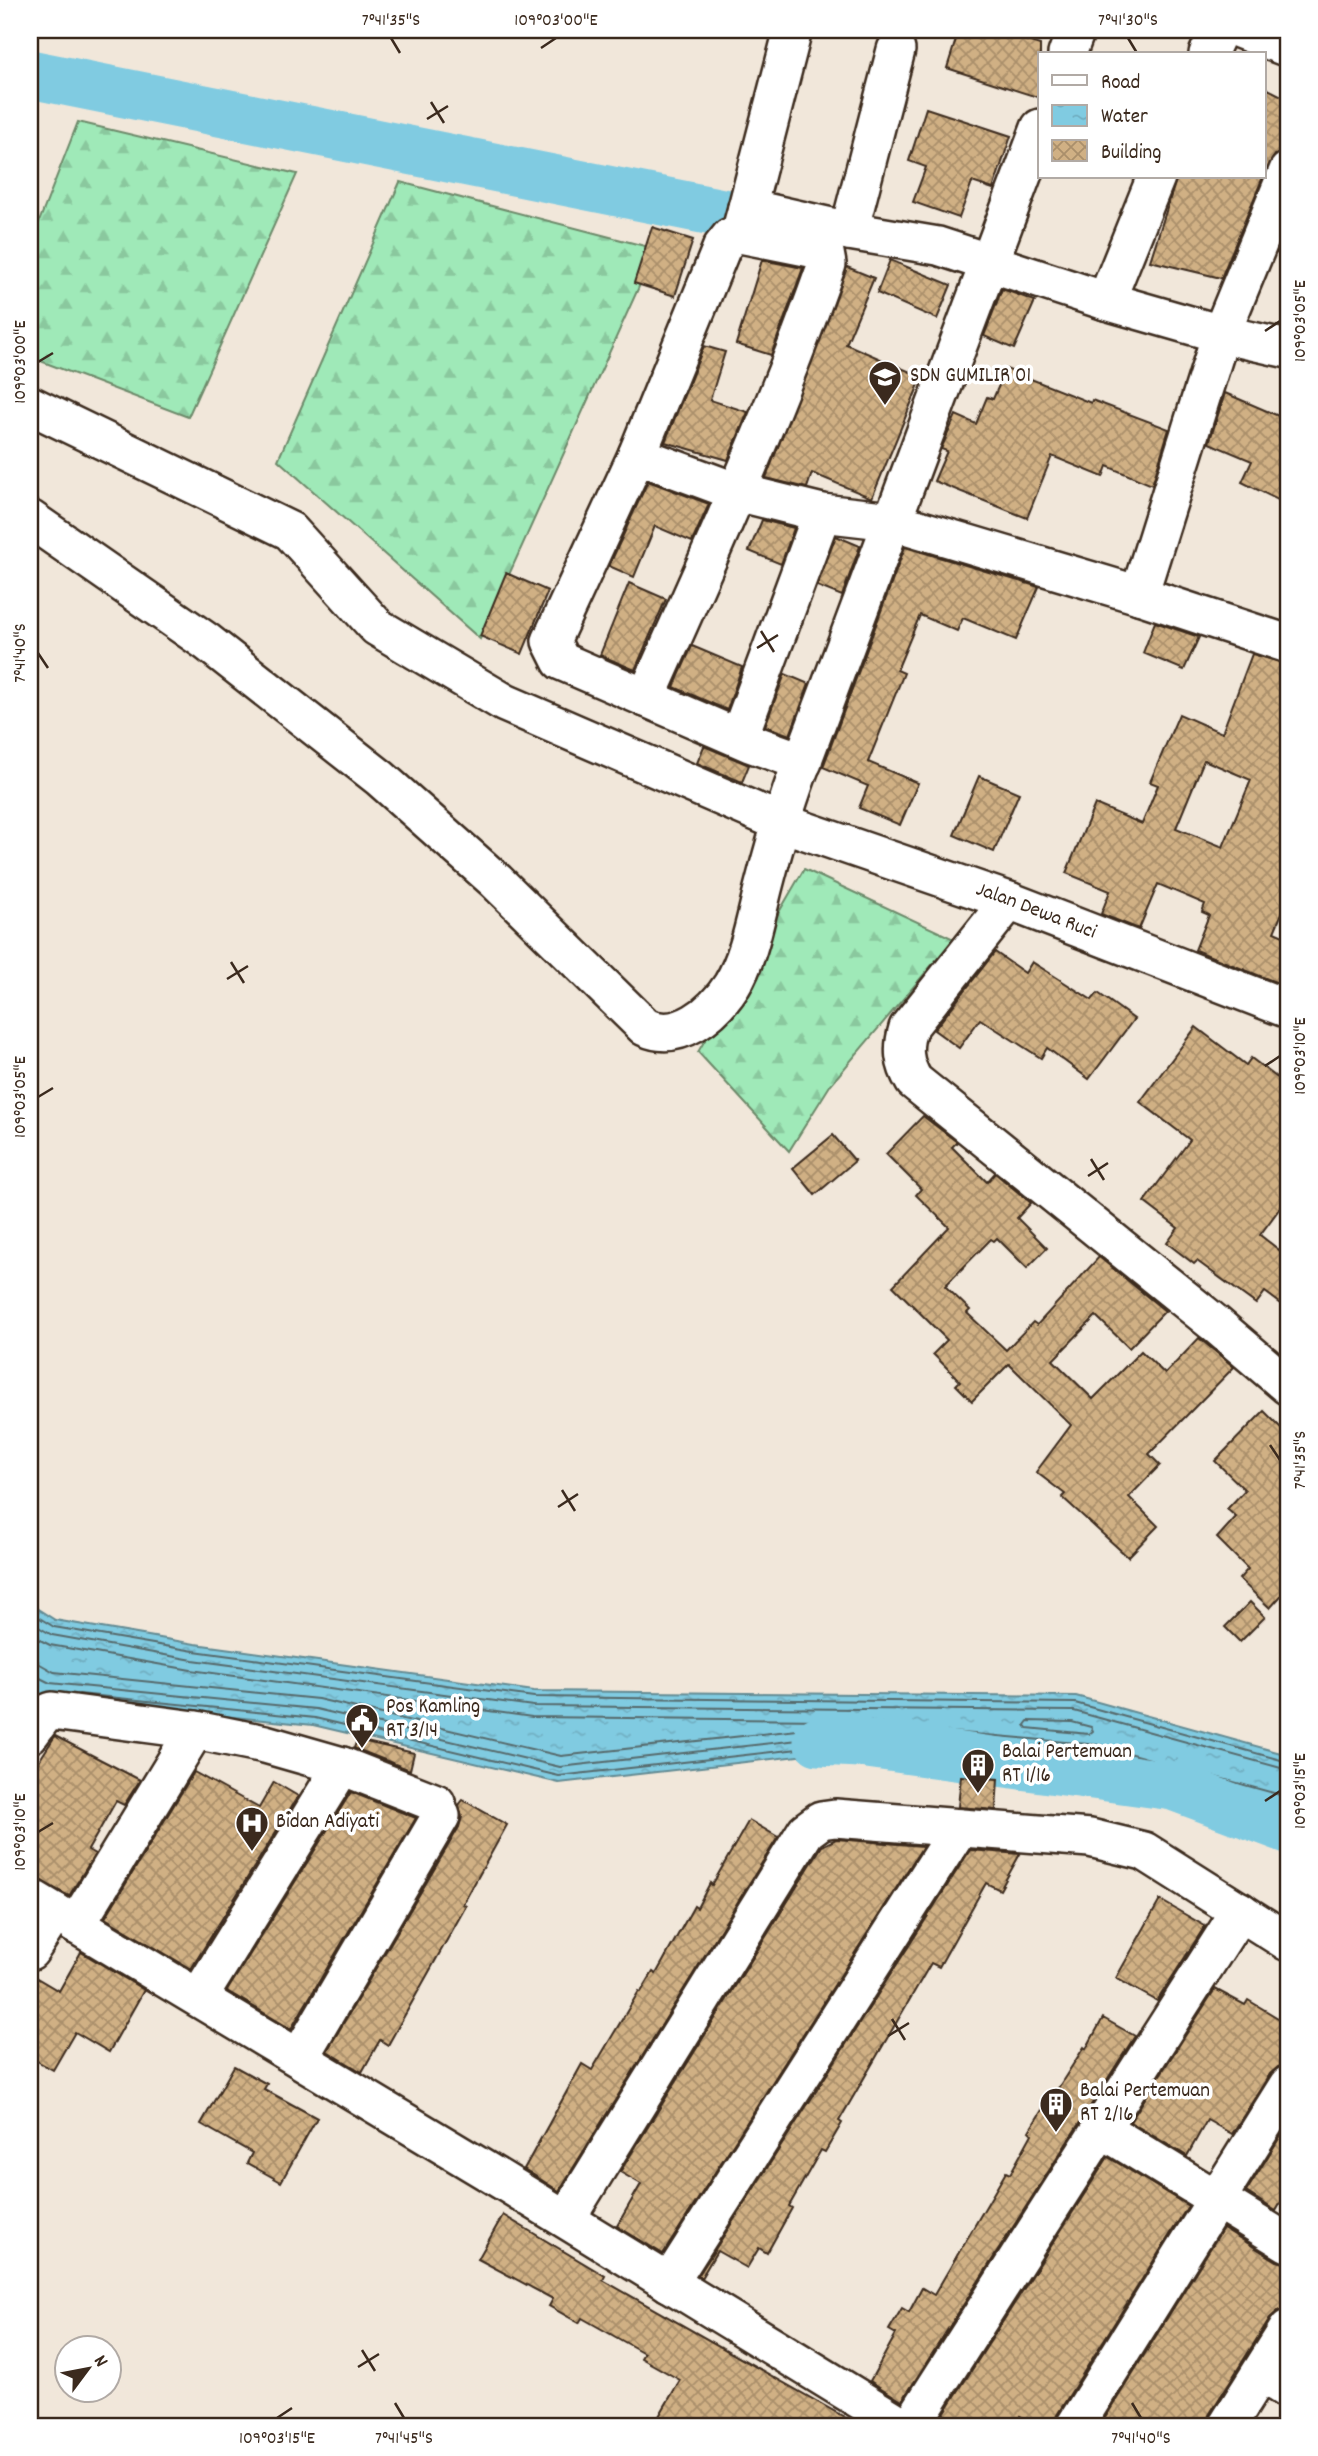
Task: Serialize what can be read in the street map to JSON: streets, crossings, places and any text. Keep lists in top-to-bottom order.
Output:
{
  "streets": {
    "street": ["Jalan Dewa Ruci"]
  },
  "places": {
    "school or university": ["SDN GUMILIR 01"],
    "public building": ["Pos Kamling RT 3/14"],
    "building": ["Balai Pertemuan RT 1/16", "Balai Pertemuan RT 2/16"],
    "hospital": ["Bidan Adiyati"]
  },
  "legend": ["Road", "Water", "Building"],
  "north": "top right",
  "coordinates": [
    "7°41'35\"S",
    "109°03'00\"E",
    "7°41'30\"S",
    "109°03'05\"E",
    "7°41'40\"S",
    "109°03'10\"E",
    "109°03'15\"E",
    "7°41'45\"S"
  ]
}
